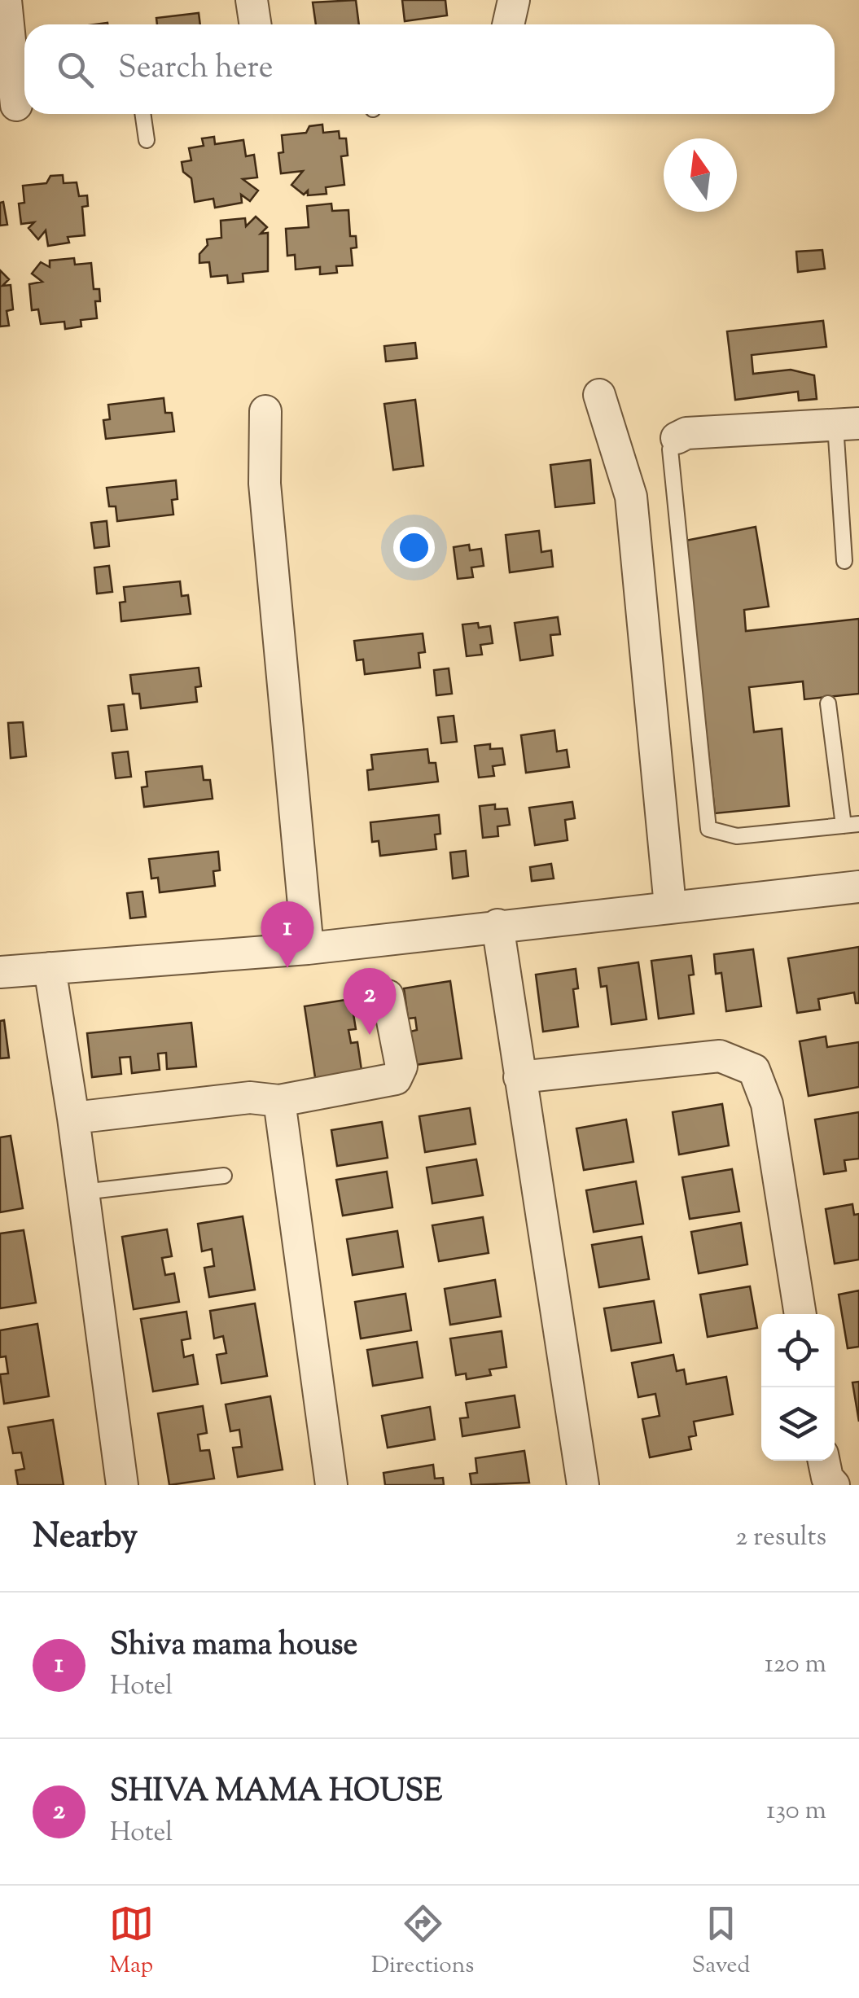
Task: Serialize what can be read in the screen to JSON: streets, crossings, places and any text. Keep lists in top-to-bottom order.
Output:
{
  "north": "top",
  "page": {
    "search": "Search here",
    "pins": ["1", "2"],
    "heading": ["Nearby", "2 results"],
    "list": [
      {
        "mark": "1",
        "name": "Shiva mama house",
        "note": "Hotel",
        "value": "120 m"
      },
      {
        "mark": "2",
        "name": "SHIVA MAMA HOUSE",
        "note": "Hotel",
        "value": "130 m"
      }
    ],
    "nav": ["Map", "Directions", "Saved"]
  }
}
